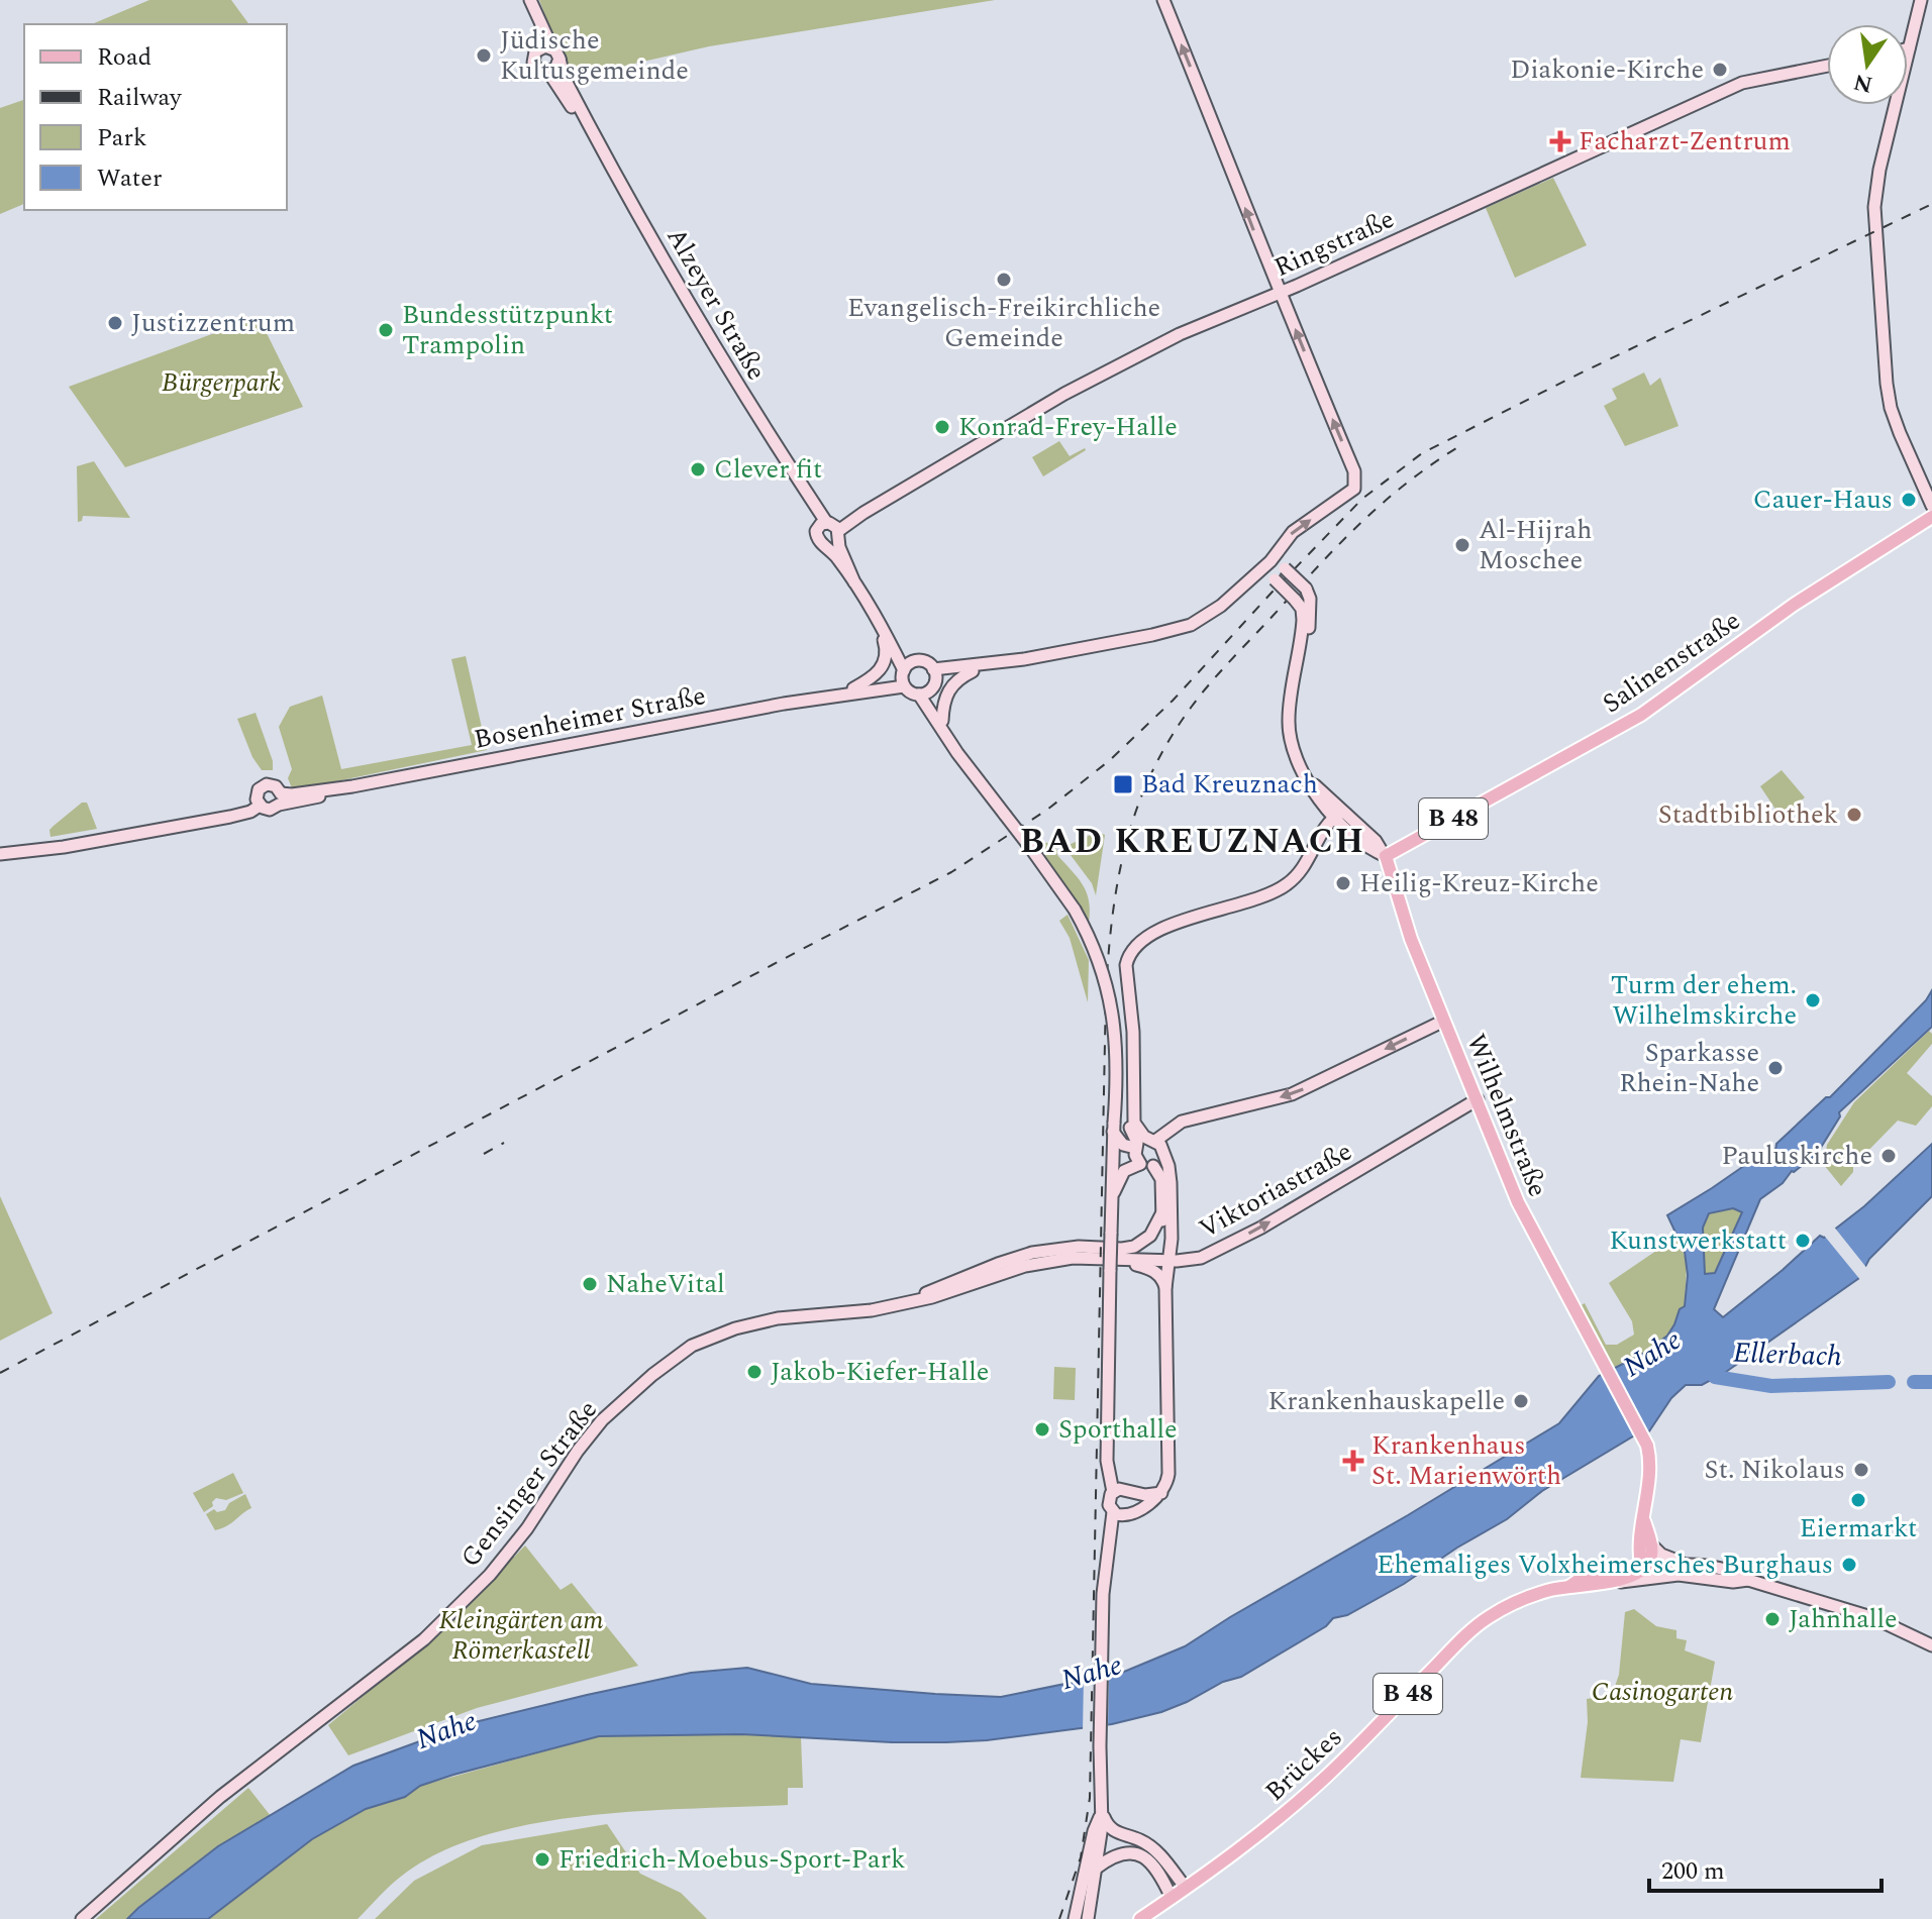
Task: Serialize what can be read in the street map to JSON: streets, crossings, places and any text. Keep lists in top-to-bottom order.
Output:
{
  "streets": {
    "main road": [
      "Salinenstraße",
      "B 48",
      "Wilhelmstraße",
      "Brückes"
    ],
    "street": [
      "Ringstraße",
      "Alzeyer Straße",
      "Bosenheimer Straße",
      "Viktoriastraße",
      "Gensinger Straße"
    ]
  },
  "crossings": [
    ["Ringstraße", "Alzeyer Straße"],
    ["Alzeyer Straße", "Bosenheimer Straße"],
    ["Salinenstraße", "Wilhelmstraße"],
    ["Wilhelmstraße", "Viktoriastraße"],
    ["Viktoriastraße", "Gensinger Straße"]
  ],
  "districts": ["BAD KREUZNACH"],
  "water": ["Nahe", "Ellerbach"],
  "parks": ["Bürgerpark", "Kleingärten am Römerkastell", "Casinogarten"],
  "places": {
    "other": [
      "Jüdische Kultusgemeinde",
      "Diakonie-Kirche",
      "Evangelisch-Freikirchliche Gemeinde",
      "Justizzentrum",
      "Bundesstützpunkt Trampolin",
      "Konrad-Frey-Halle",
      "Clever fit",
      "Cauer-Haus",
      "Al-Hijrah Moschee",
      "Stadtbibliothek",
      "Heilig-Kreuz-Kirche",
      "Turm der ehem. Wilhelmskirche",
      "Sparkasse Rhein-Nahe",
      "Pauluskirche",
      "Kunstwerkstatt",
      "NaheVital",
      "Jakob-Kiefer-Halle",
      "Krankenhauskapelle",
      "Sporthalle",
      "St. Nikolaus",
      "Eiermarkt",
      "Ehemaliges Volxheimersches Burghaus",
      "Jahnhalle",
      "Friedrich-Moebus-Sport-Park"
    ],
    "health": ["Facharzt-Zentrum", "Krankenhaus St. Marienwörth"],
    "transit": ["Bad Kreuznach"]
  },
  "legend": [
    "Road",
    "Railway",
    "Park",
    "Water"
  ],
  "scale_bar": "200 m",
  "north": "bottom"
}
